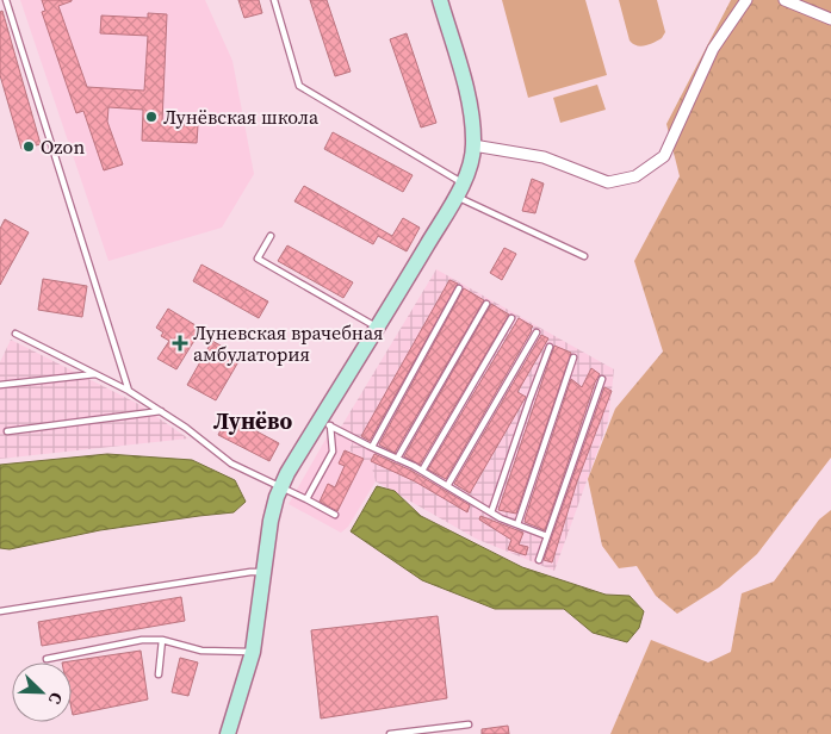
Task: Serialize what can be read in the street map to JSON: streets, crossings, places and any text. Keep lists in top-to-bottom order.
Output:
{
  "districts": ["Лунёво"],
  "places": {
    "other": ["Лунёвская школа", "Ozon"],
    "health": ["Луневская врачебная амбулатория"]
  },
  "north": "bottom right"
}
